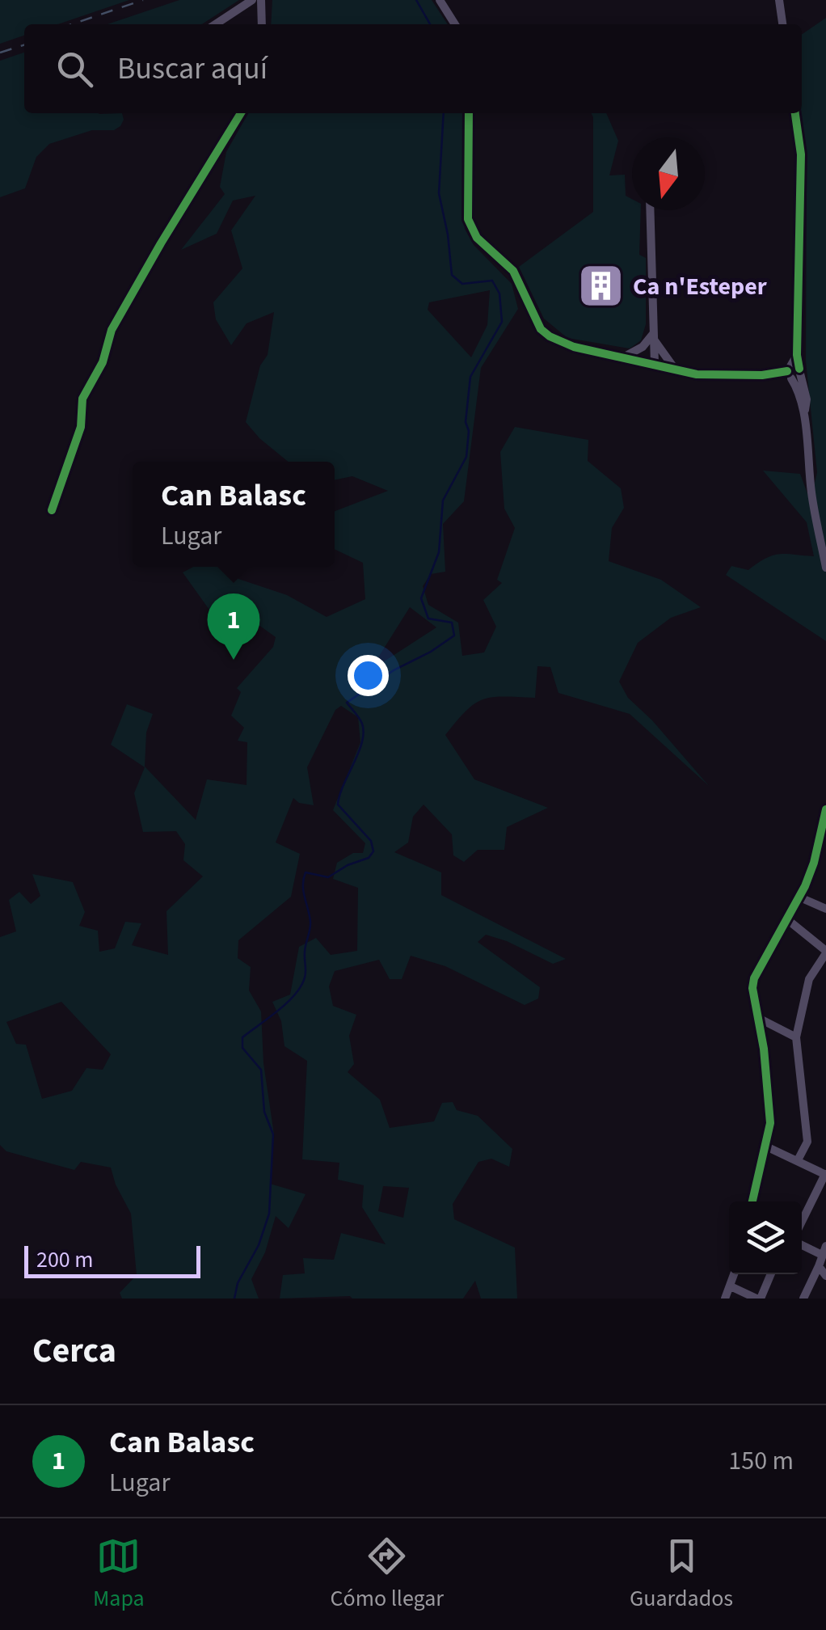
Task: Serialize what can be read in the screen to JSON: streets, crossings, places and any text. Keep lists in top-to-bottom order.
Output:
{
  "places": {
    "building": ["Ca n'Esteper"]
  },
  "scale_bar": "200 m",
  "north": "bottom",
  "page": {
    "search": "Buscar aquí",
    "popup": ["Can Balasc", "Lugar"],
    "pins": "1",
    "scale": "200 m",
    "heading": "Cerca",
    "list": [
      {
        "mark": "1",
        "name": "Can Balasc",
        "note": "Lugar",
        "value": "150 m"
      }
    ],
    "nav": ["Mapa", "Cómo llegar", "Guardados"]
  }
}
